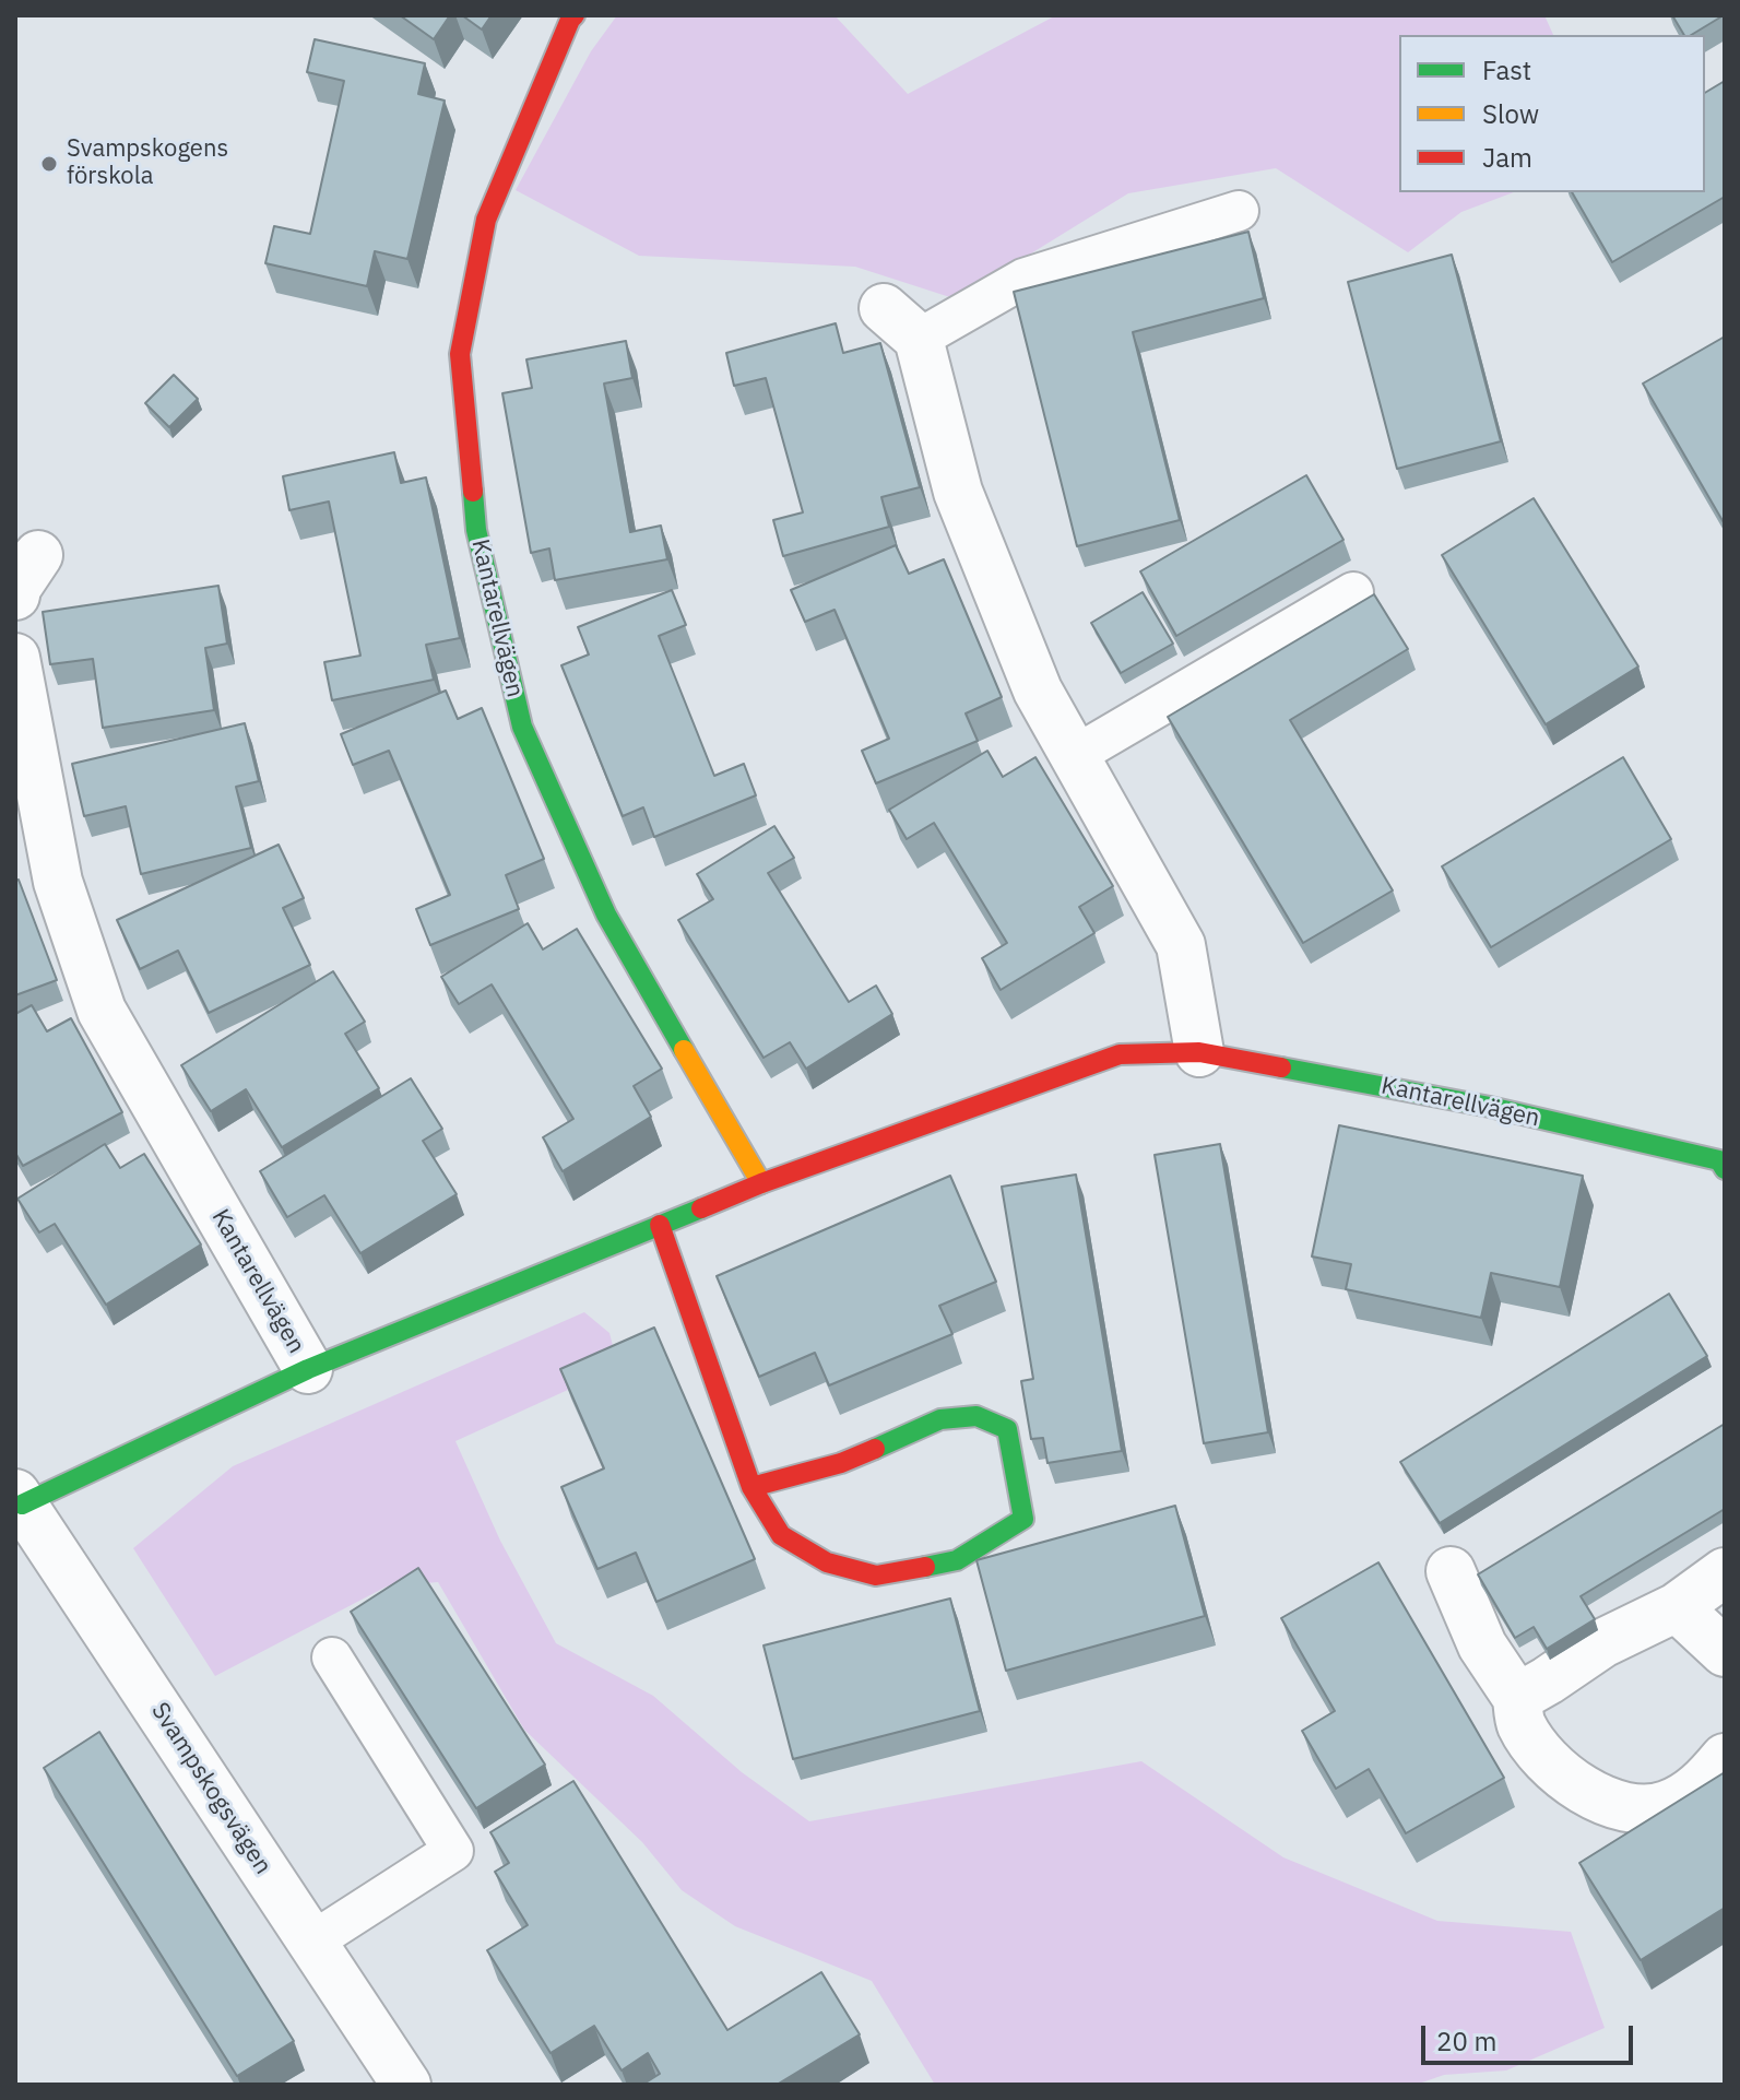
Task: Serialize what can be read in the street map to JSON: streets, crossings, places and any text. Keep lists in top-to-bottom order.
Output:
{
  "streets": {
    "street": ["Kantarellvägen", "Svampskogsvägen"]
  },
  "crossings": [
    ["Kantarellvägen", "Svampskogsvägen"]
  ],
  "places": ["Svampskogens förskola"],
  "legend": ["Fast", "Slow", "Jam"],
  "scale_bar": "20 m"
}
